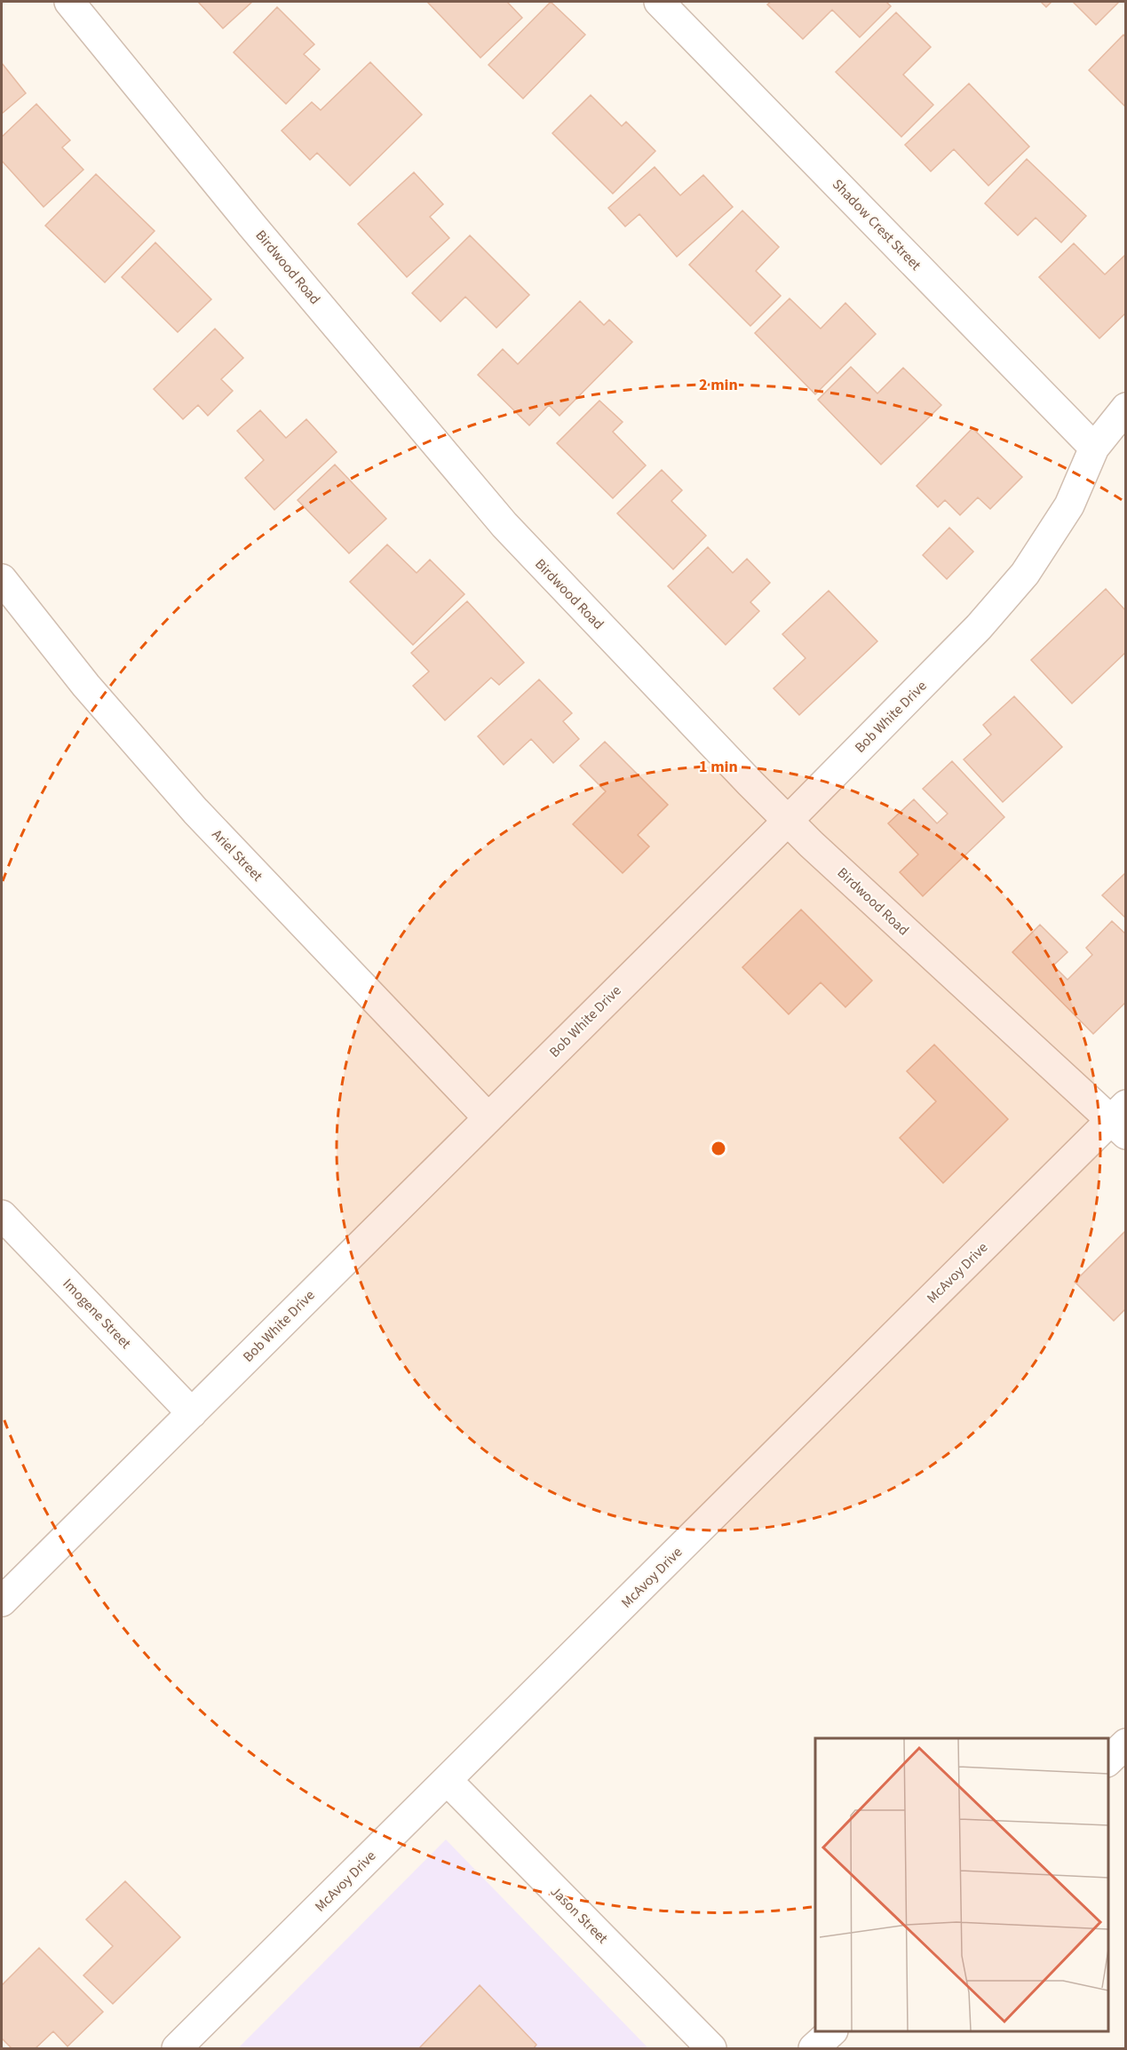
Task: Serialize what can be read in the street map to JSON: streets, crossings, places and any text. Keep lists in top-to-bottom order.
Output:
{
  "streets": {
    "street": [
      "Shadow Crest Street",
      "Birdwood Road",
      "Bob White Drive",
      "Ariel Street",
      "McAvoy Drive",
      "Imogene Street",
      "Jason Street"
    ]
  },
  "crossings": [
    ["Shadow Crest Street", "Bob White Drive"],
    ["Birdwood Road", "Bob White Drive"],
    ["Birdwood Road", "McAvoy Drive"],
    ["Bob White Drive", "Ariel Street"],
    ["Bob White Drive", "Imogene Street"],
    ["McAvoy Drive", "Jason Street"]
  ],
  "rings": ["2 min", "1 min"]
}
